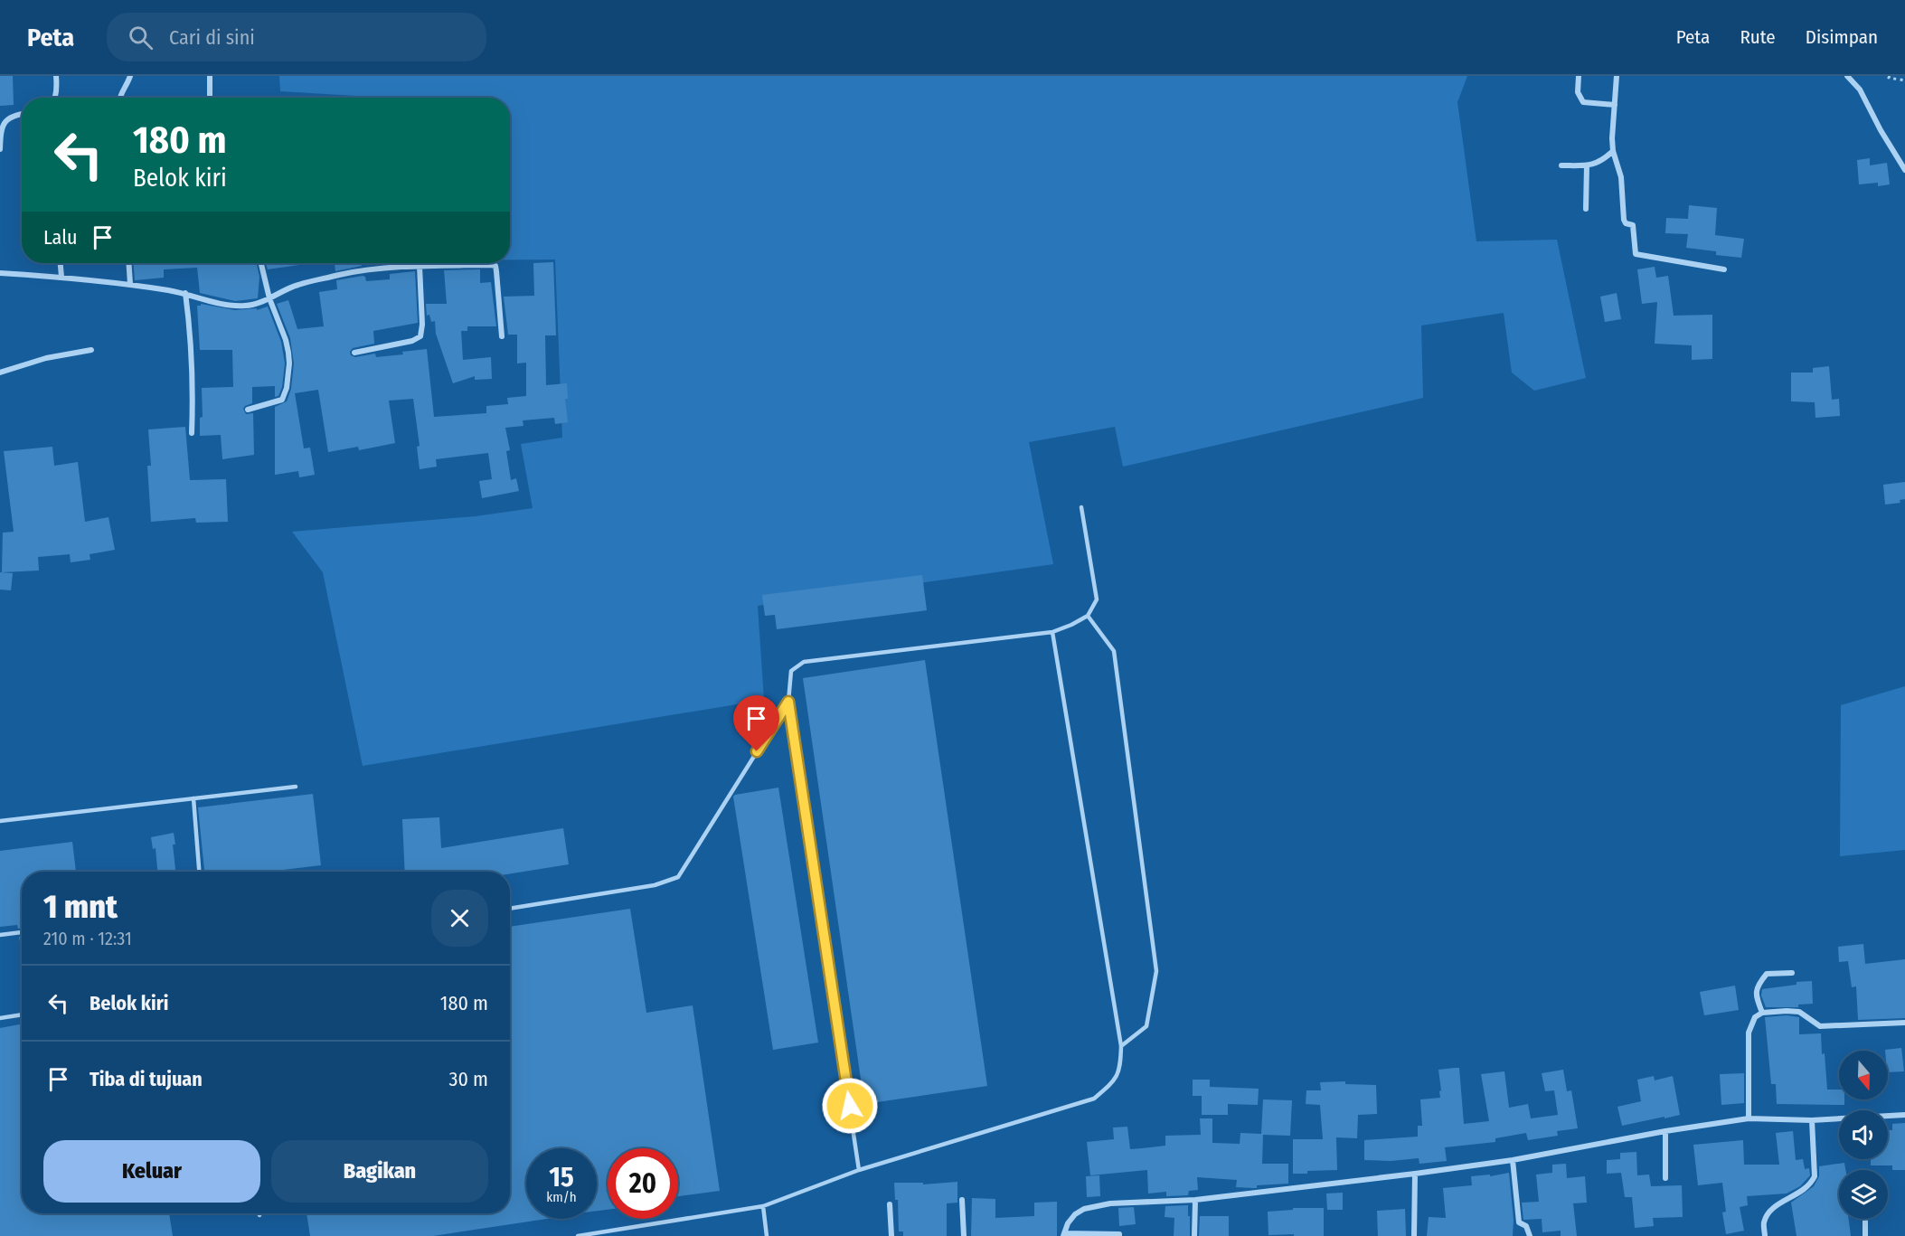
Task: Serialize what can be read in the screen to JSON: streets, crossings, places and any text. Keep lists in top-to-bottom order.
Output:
{
  "north": "bottom",
  "page": {
    "header": "Peta",
    "search": "Cari di sini",
    "nav": ["Peta", "Rute", "Disimpan"],
    "turn": ["180 m", "Belok kiri"],
    "then": "Lalu",
    "heading": ["1 mnt", "210 m · 12:31"],
    "list": [
      {
        "name": "Belok kiri",
        "value": "180 m"
      },
      {
        "name": "Tiba di tujuan",
        "value": "30 m"
      }
    ],
    "buttons": ["Keluar", "Bagikan"],
    "speed": "15 km/h",
    "limit": "20"
  }
}
